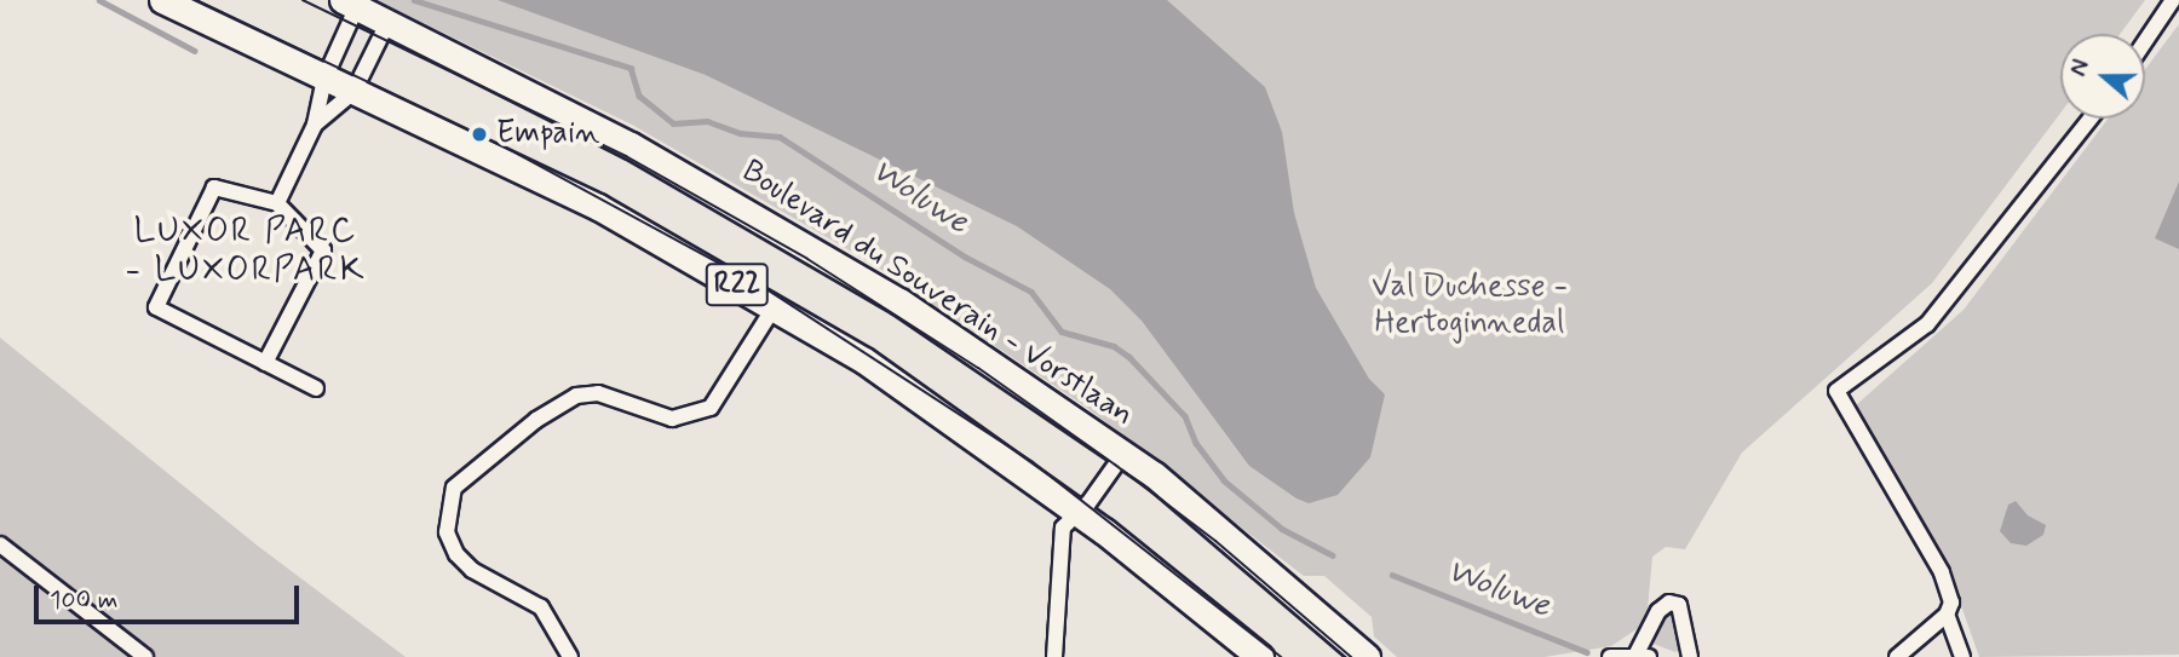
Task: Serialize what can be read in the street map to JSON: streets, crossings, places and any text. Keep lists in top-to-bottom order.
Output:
{
  "streets": {
    "main road": ["R22", "Boulevard du Souverain - Vorstlaan"]
  },
  "crossings": [
    ["R22", "Boulevard du Souverain - Vorstlaan"]
  ],
  "districts": ["LUXOR PARC - LUXORPARK"],
  "water": ["Woluwe"],
  "parks": ["Val Duchesse - Hertoginnedal"],
  "places": ["Empain"],
  "scale_bar": "100 m",
  "north": "left"
}
